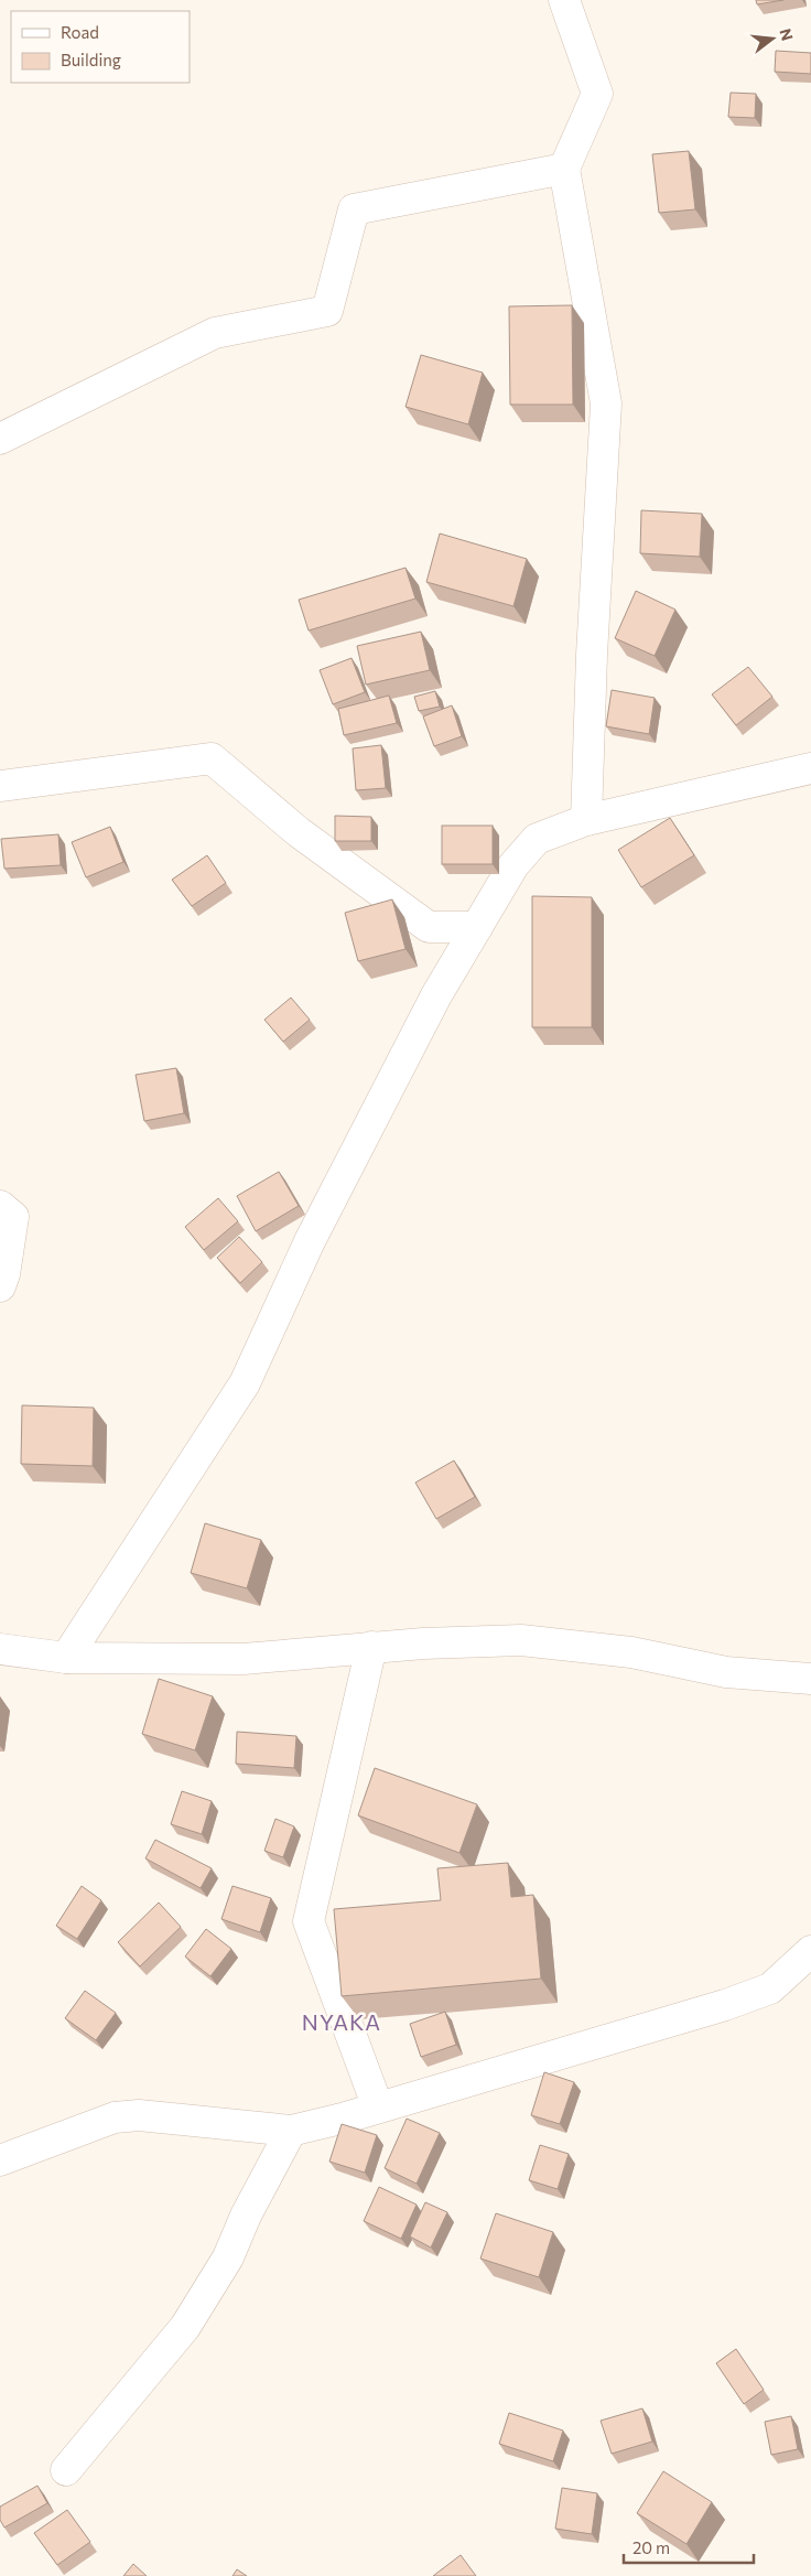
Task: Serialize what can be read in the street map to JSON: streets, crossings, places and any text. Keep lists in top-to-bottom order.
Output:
{
  "districts": ["NYAKA"],
  "legend": ["Road", "Building"],
  "scale_bar": "20 m",
  "north": "right"
}
